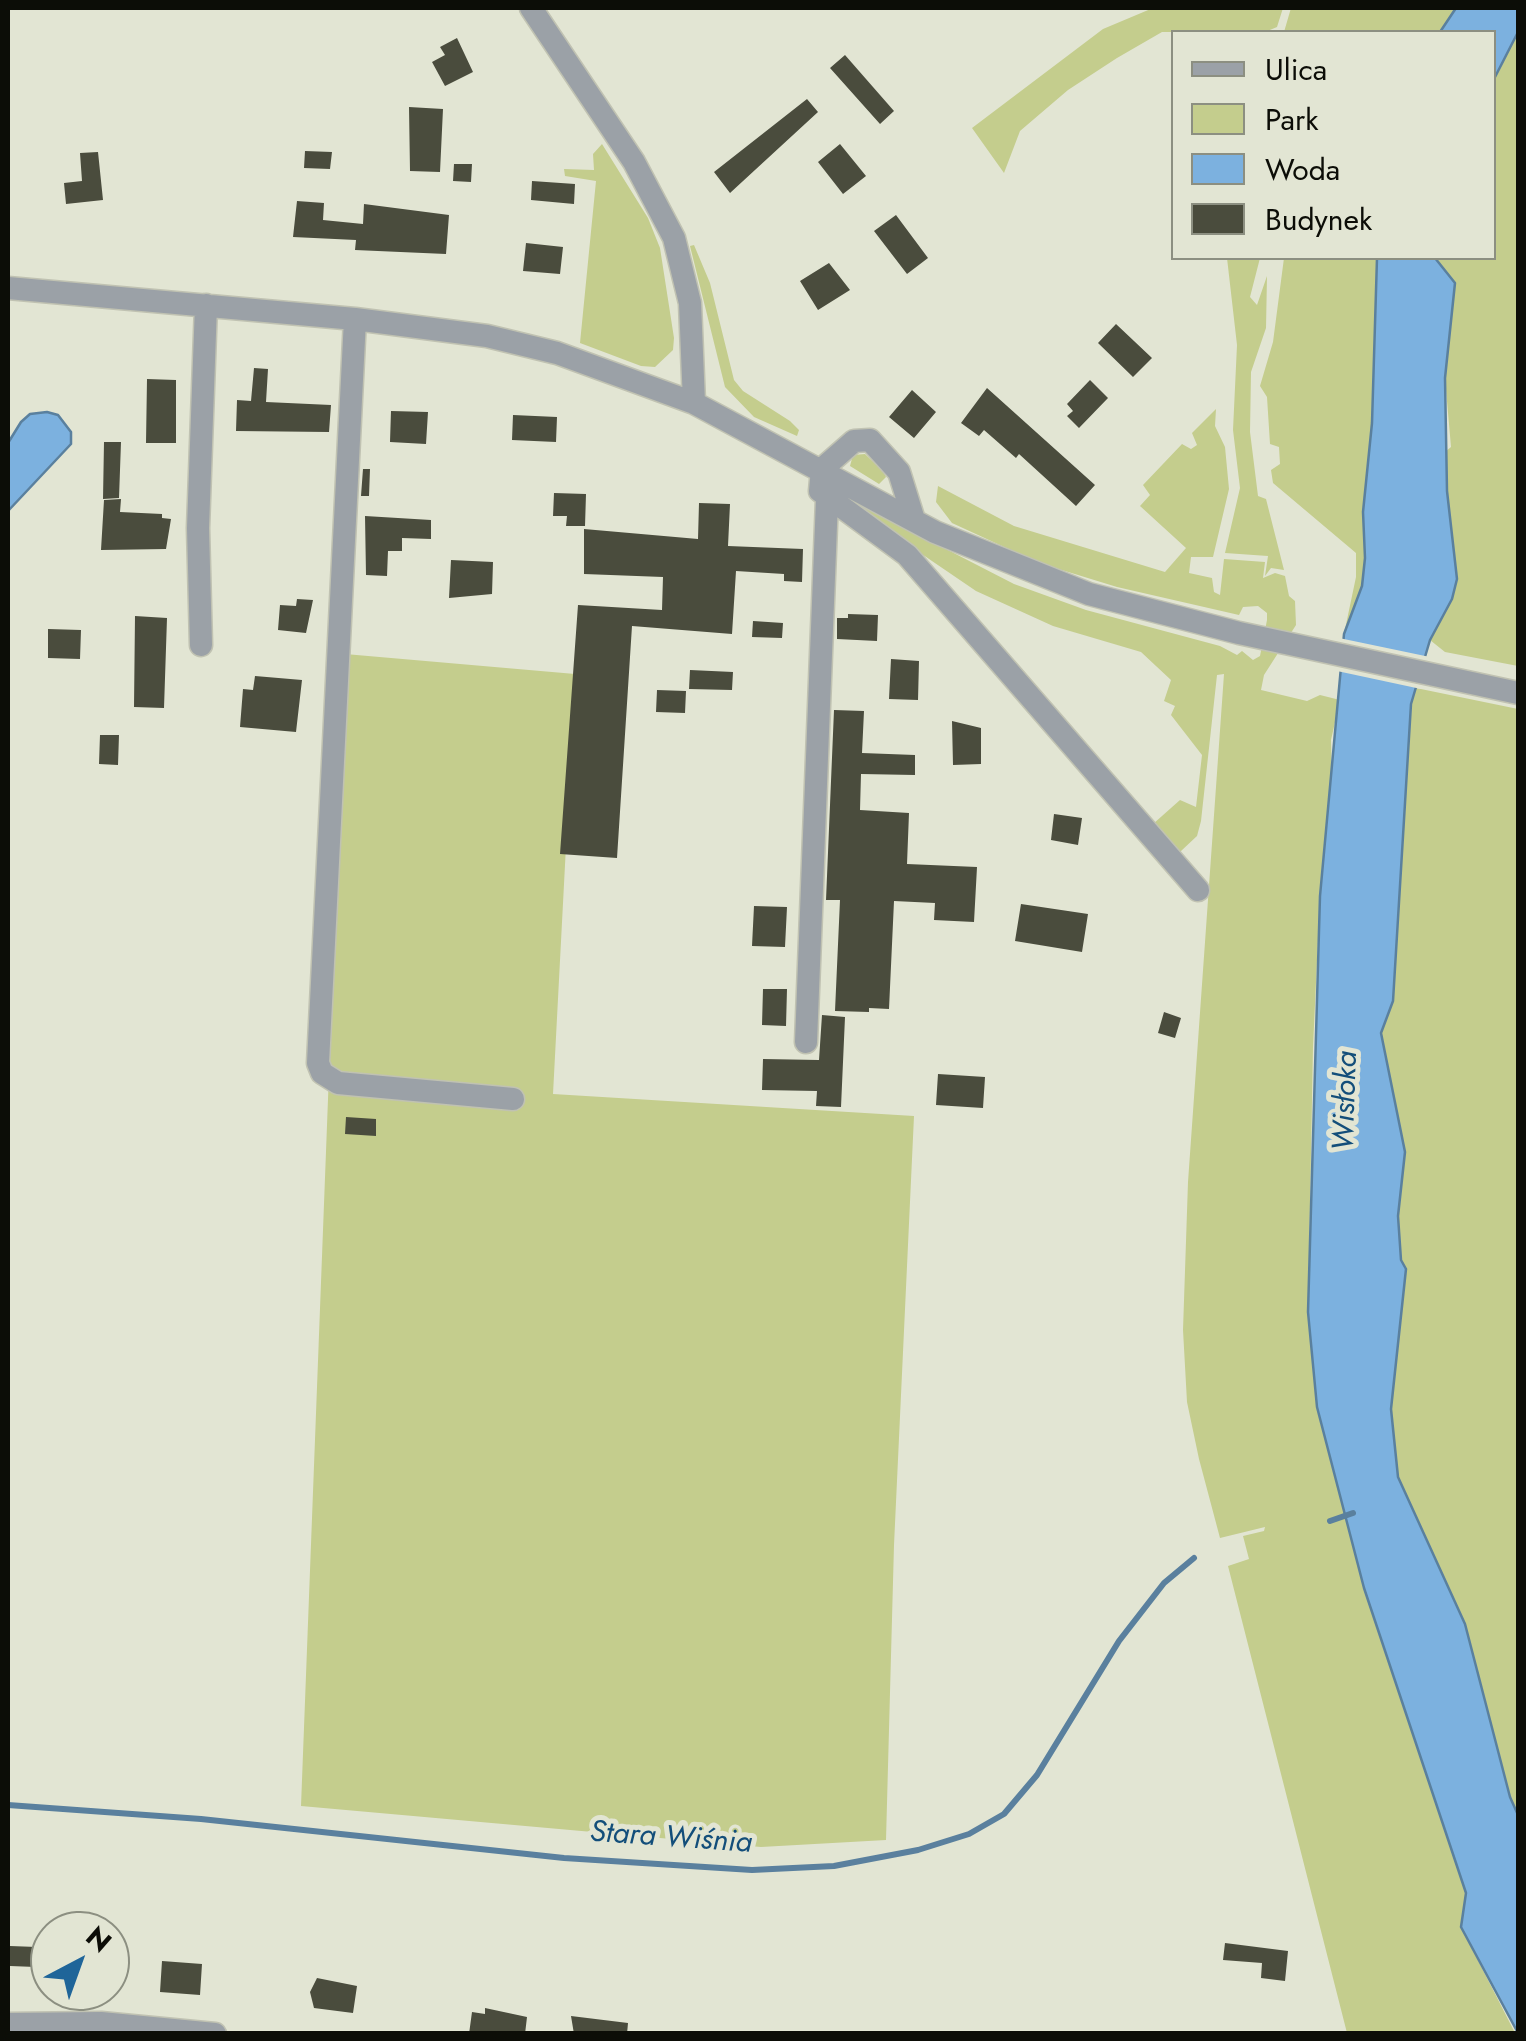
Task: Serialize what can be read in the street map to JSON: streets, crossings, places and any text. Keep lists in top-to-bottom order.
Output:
{
  "water": ["Wisłoka", "Stara Wiśnia"],
  "legend": [
    "Ulica",
    "Park",
    "Woda",
    "Budynek"
  ],
  "north": "top right"
}
